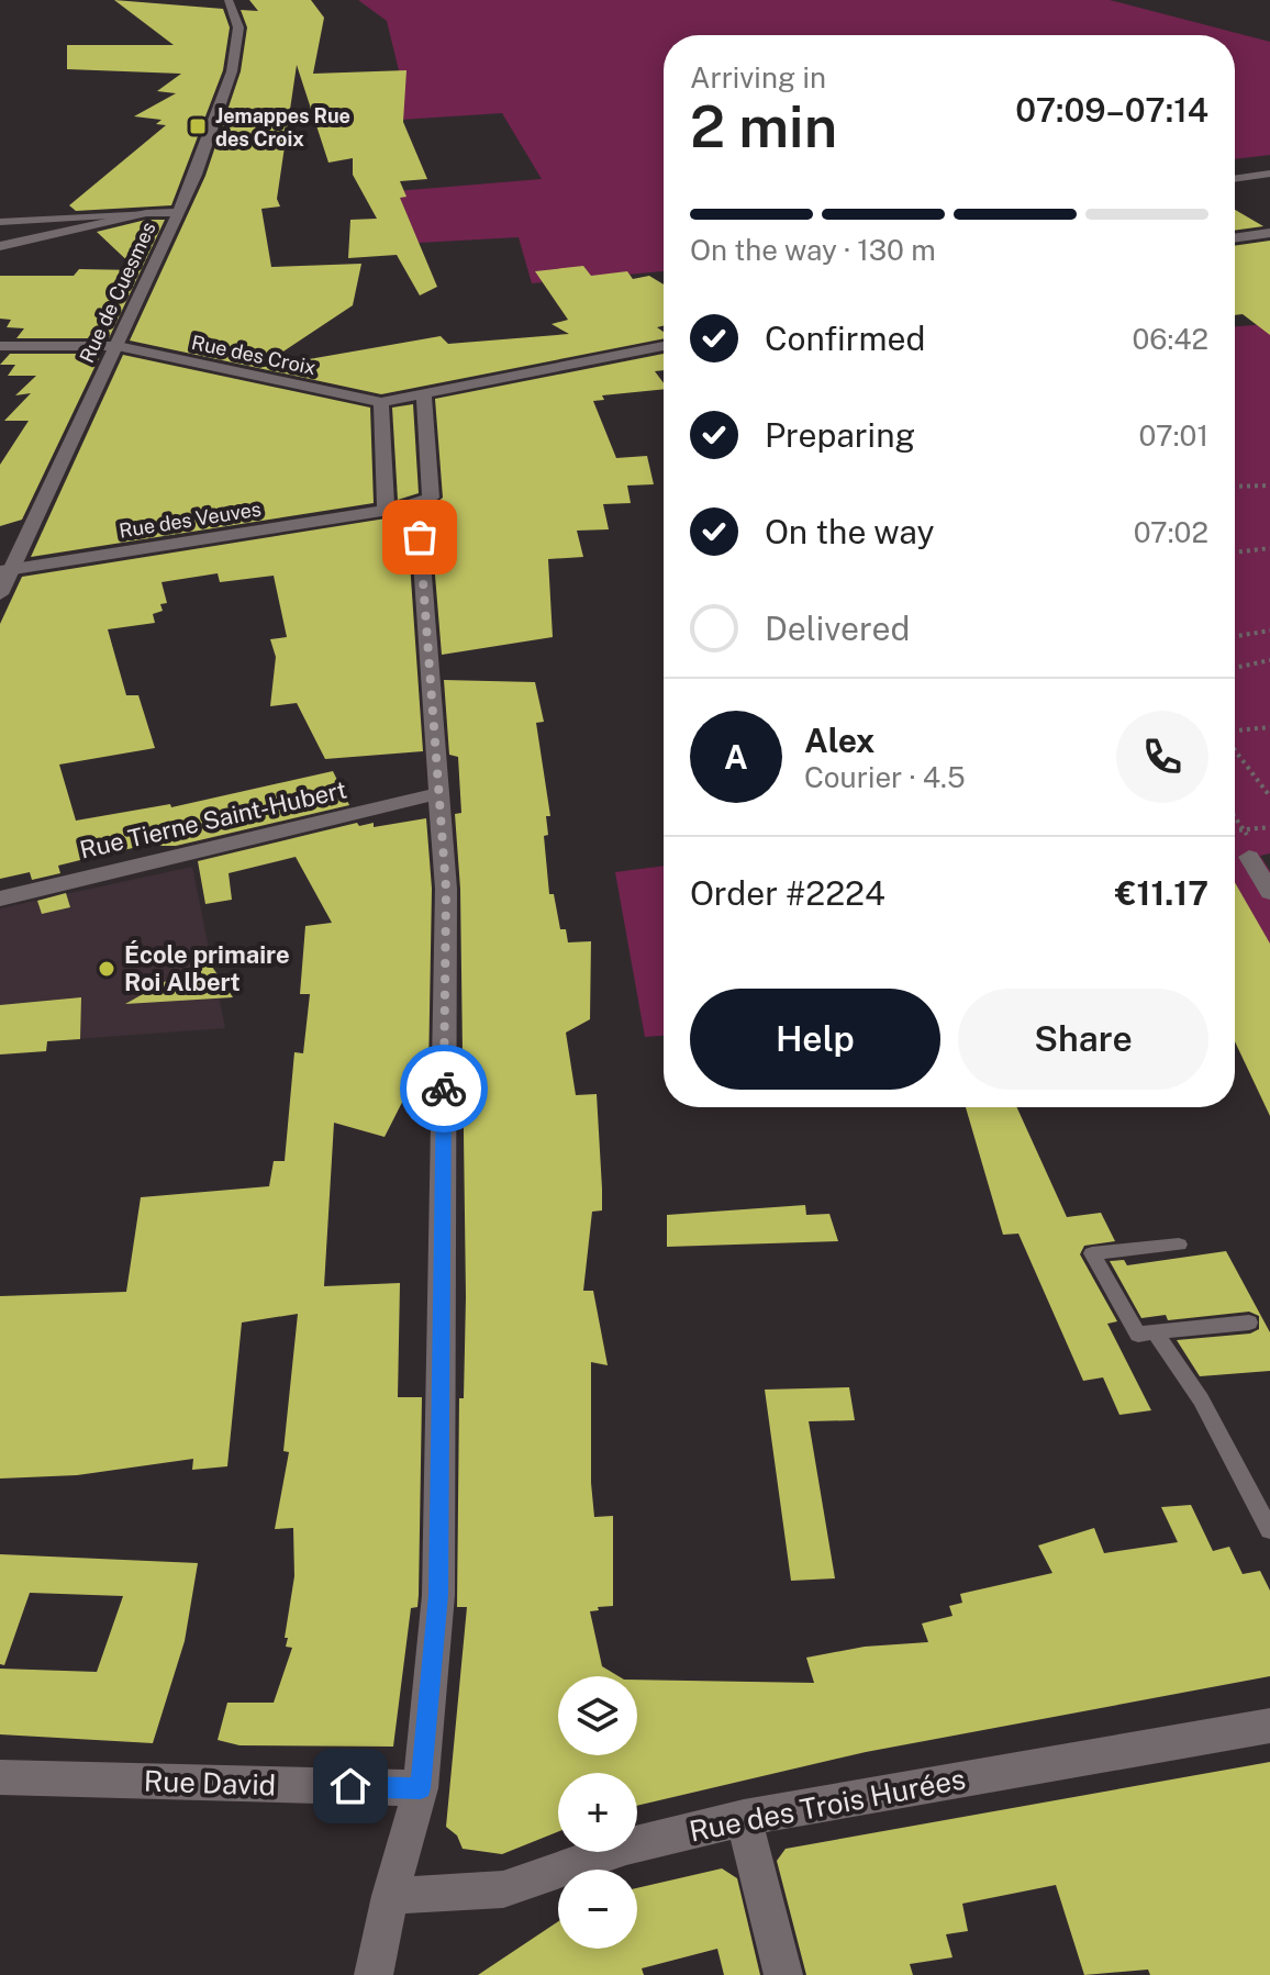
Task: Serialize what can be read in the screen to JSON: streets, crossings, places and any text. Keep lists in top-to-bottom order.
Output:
{
  "streets": {
    "street": [
      "Rue de Cuesmes",
      "Rue des Croix",
      "Rue des Veuves",
      "Rue Tierne Saint-Hubert",
      "Rue David",
      "Rue des Trois Hurées"
    ]
  },
  "crossings": [
    ["Rue de Cuesmes", "Rue des Croix"],
    ["Rue de Cuesmes", "Rue des Veuves"]
  ],
  "places": {
    "transit": ["Jemappes Rue des Croix"],
    "other": ["École primaire Roi Albert"]
  },
  "page": {
    "heading": ["2 min", "Arriving in", "07:09–07:14"],
    "panel": [
      "Alex",
      "Courier · 4.5",
      "Order #2224",
      "€11.17"
    ],
    "bar": "On the way · 130 m",
    "list": [
      ["Confirmed", "06:42"],
      ["Preparing", "07:01"],
      ["On the way", "07:02"],
      "Delivered"
    ],
    "round": "A",
    "buttons": ["Help", "Share"],
    "map_buttons": ["+", "−"]
  }
}
